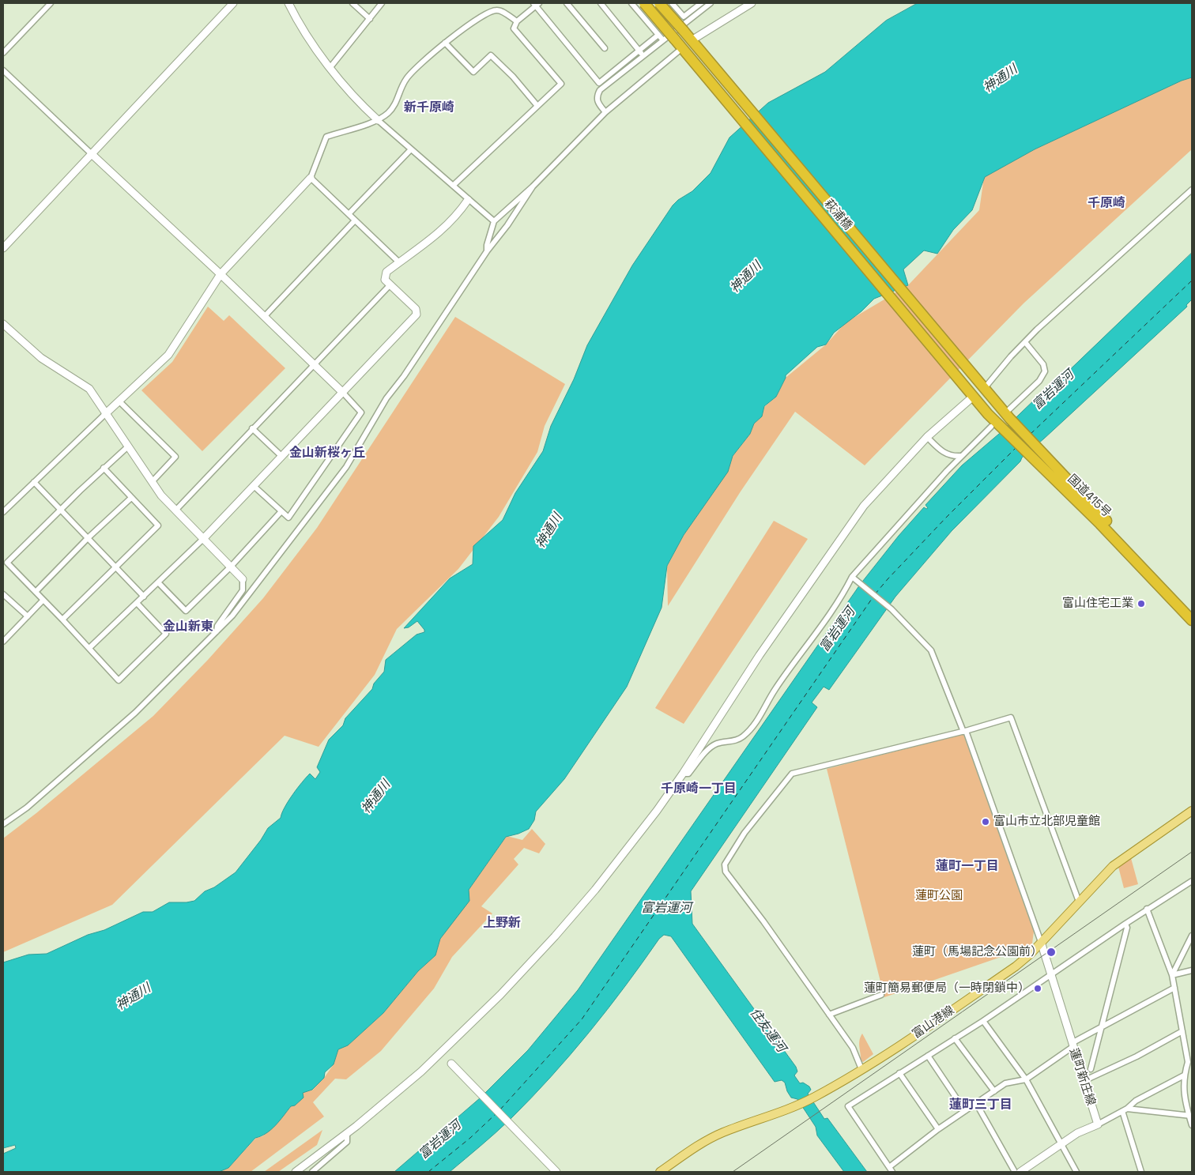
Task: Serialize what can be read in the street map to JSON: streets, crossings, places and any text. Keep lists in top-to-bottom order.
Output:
{
  "streets": {
    "highway": ["萩浦橋", "国道415号"],
    "main road": ["富山港線"],
    "street": ["蓮町新庄線"]
  },
  "crossings": [
    ["萩浦橋", "国道415号"],
    ["富山港線", "蓮町新庄線"]
  ],
  "districts": [
    "新千原崎",
    "千原崎",
    "金山新桜ヶ丘",
    "金山新東",
    "千原崎一丁目",
    "蓮町一丁目",
    "上野新",
    "蓮町三丁目"
  ],
  "water": ["神通川", "富岩運河", "住友運河"],
  "parks": ["蓮町公園"],
  "places": [
    "富山住宅工業",
    "富山市立北部児童館",
    "蓮町（馬場記念公園前）",
    "蓮町簡易郵便局（一時閉鎖中）"
  ]
}
